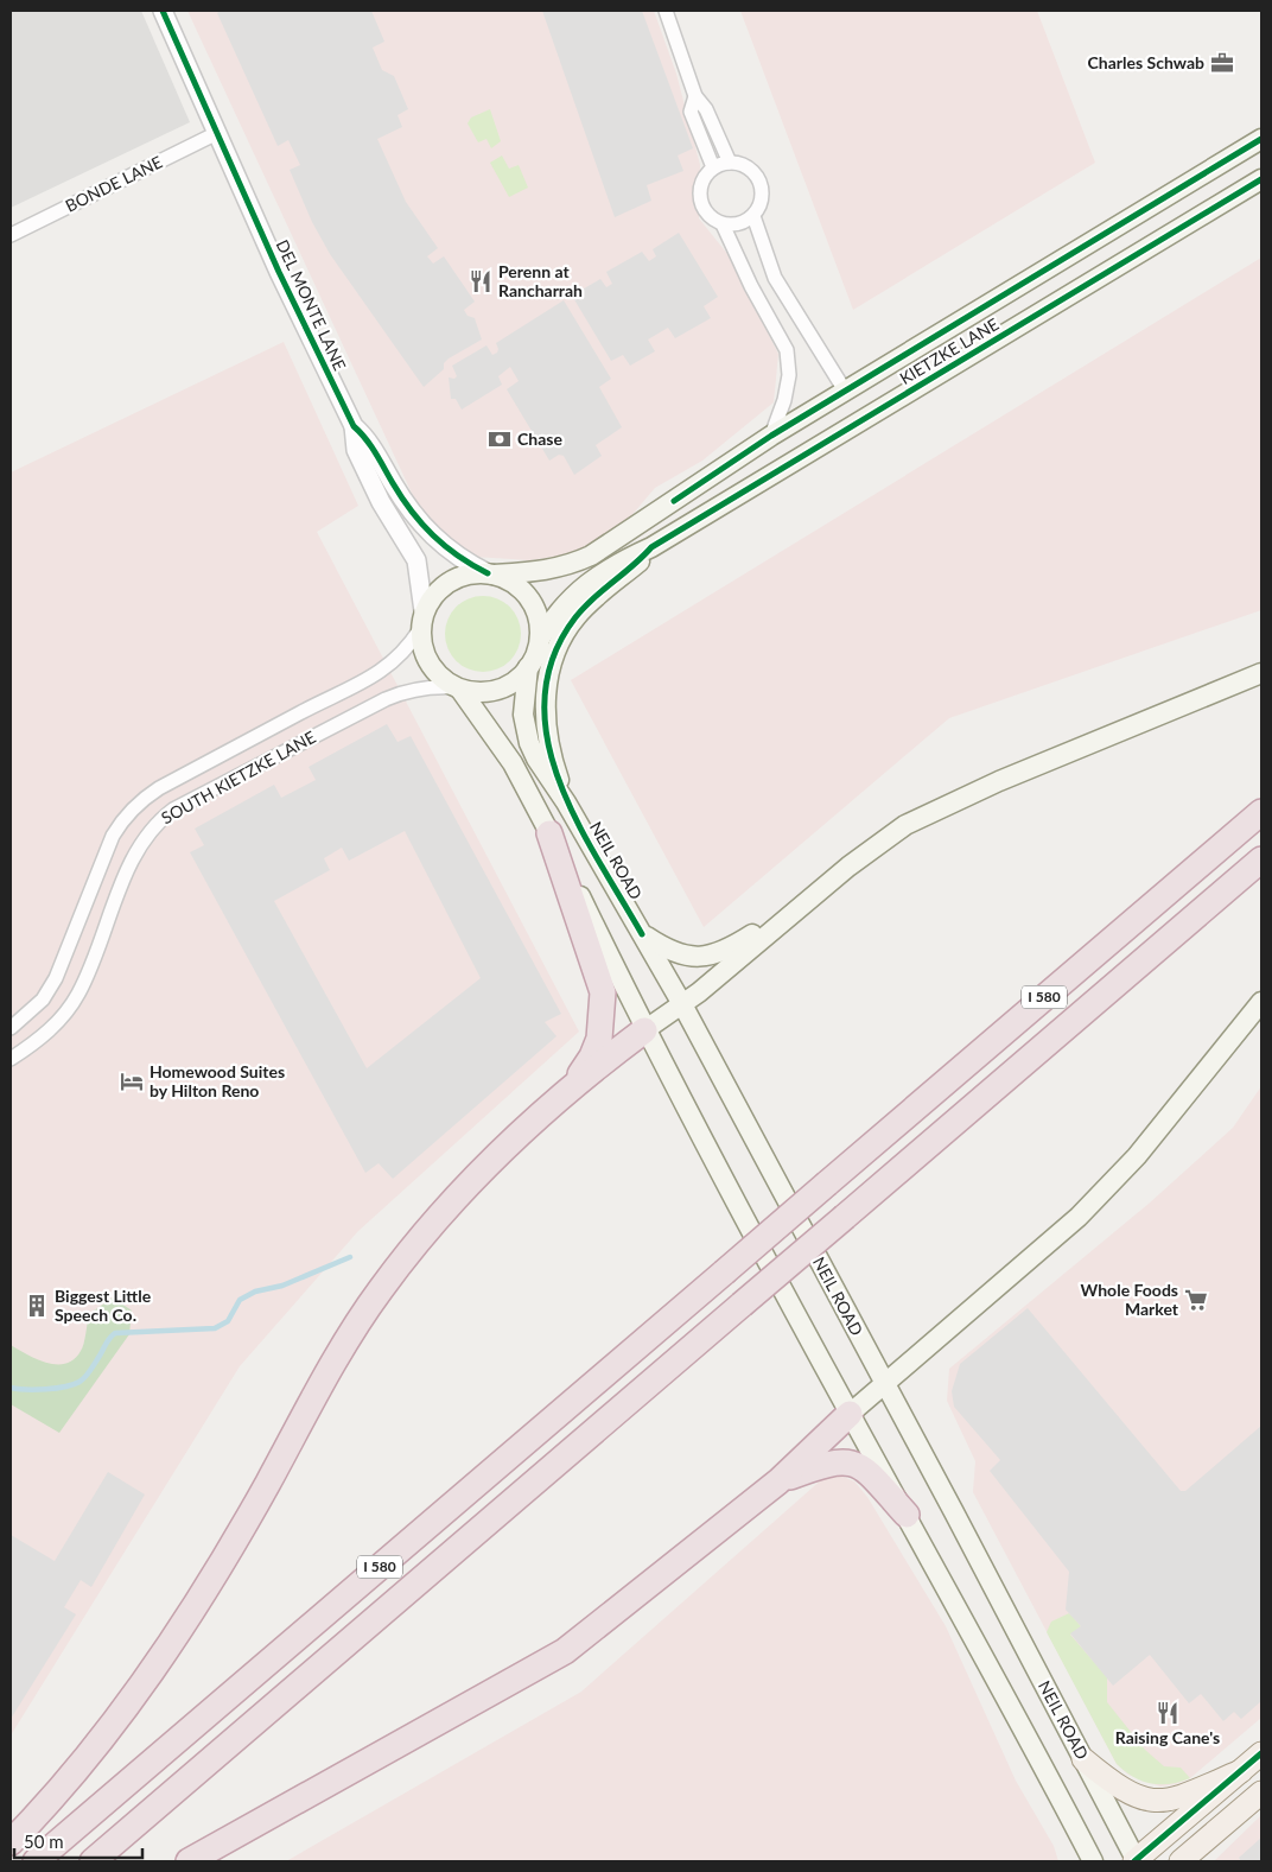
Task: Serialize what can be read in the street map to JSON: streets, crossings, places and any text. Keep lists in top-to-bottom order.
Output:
{
  "streets": {
    "highway": ["I 580"],
    "main road": ["KIETZKE LANE", "NEIL ROAD"],
    "street": ["BONDE LANE", "DEL MONTE LANE", "SOUTH KIETZKE LANE"]
  },
  "crossings": [
    ["BONDE LANE", "DEL MONTE LANE"],
    ["DEL MONTE LANE", "KIETZKE LANE"],
    ["DEL MONTE LANE", "SOUTH KIETZKE LANE"],
    ["DEL MONTE LANE", "NEIL ROAD"],
    ["KIETZKE LANE", "SOUTH KIETZKE LANE"],
    ["KIETZKE LANE", "NEIL ROAD"],
    ["SOUTH KIETZKE LANE", "NEIL ROAD"]
  ],
  "places": {
    "office": ["Charles Schwab"],
    "restaurant": ["Perenn at Rancharrah", "Raising Cane's"],
    "bank": ["Chase"],
    "hotel": ["Homewood Suites by Hilton Reno"],
    "supermarket": ["Whole Foods Market"],
    "building": ["Biggest Little Speech Co."]
  },
  "scale_bar": "50 m"
}
